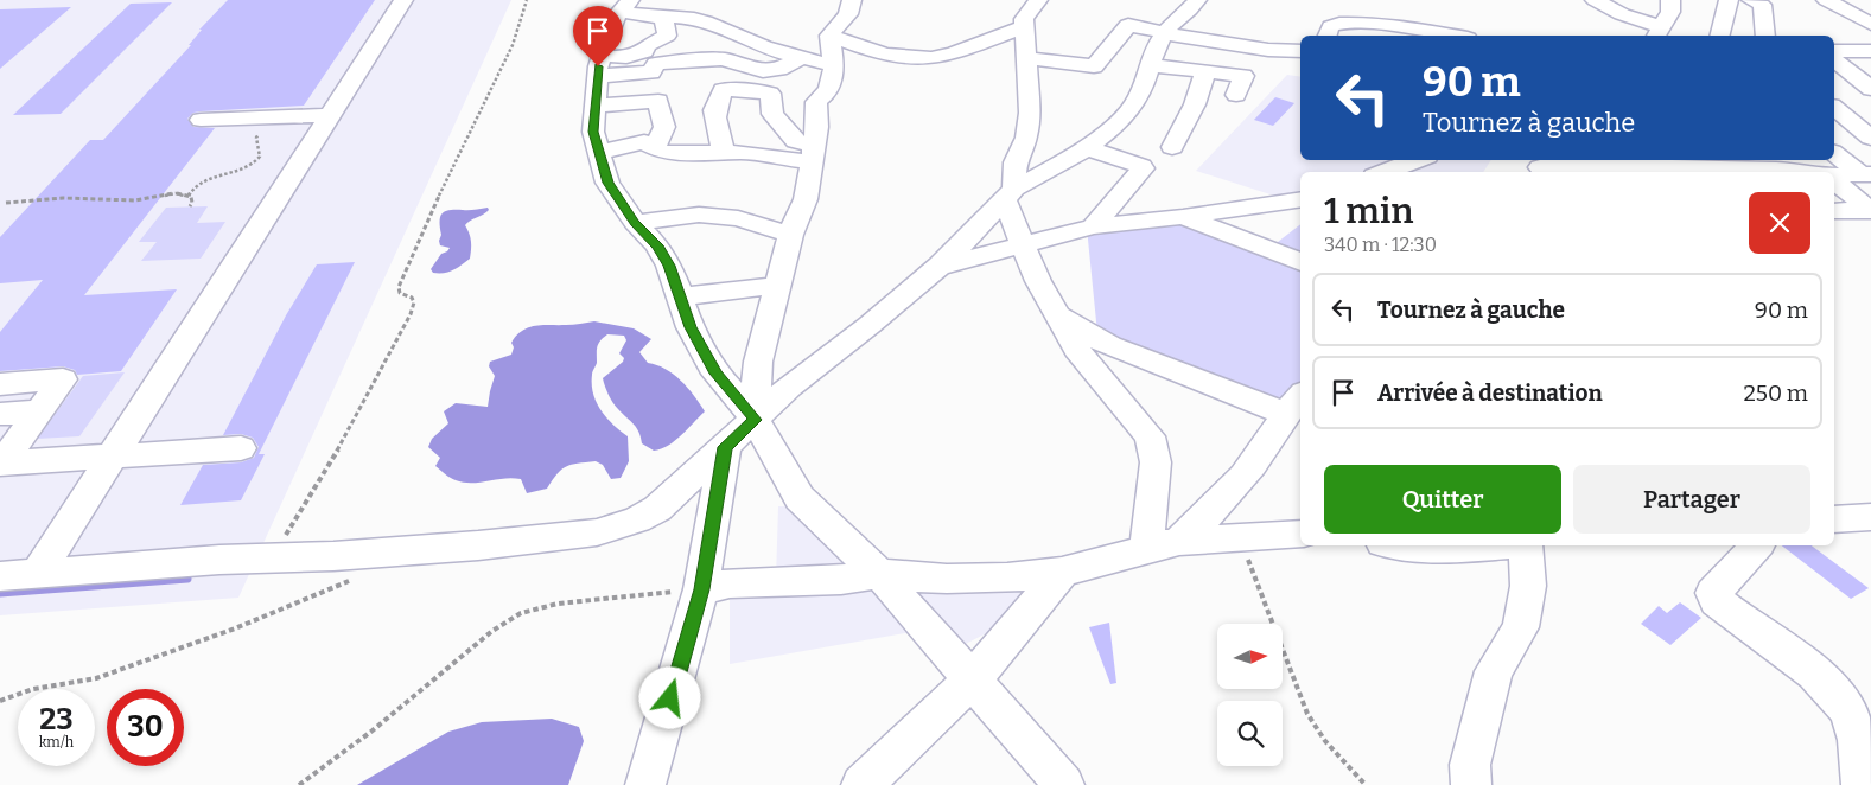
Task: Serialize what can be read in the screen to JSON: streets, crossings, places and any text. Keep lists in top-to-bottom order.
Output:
{
  "north": "right",
  "page": {
    "turn": ["90 m", "Tournez à gauche"],
    "heading": ["1 min", "340 m · 12:30"],
    "list": [
      {
        "name": "Tournez à gauche",
        "value": "90 m"
      },
      {
        "name": "Arrivée à destination",
        "value": "250 m"
      }
    ],
    "buttons": ["Quitter", "Partager"],
    "speed": "23 km/h",
    "limit": "30"
  }
}
